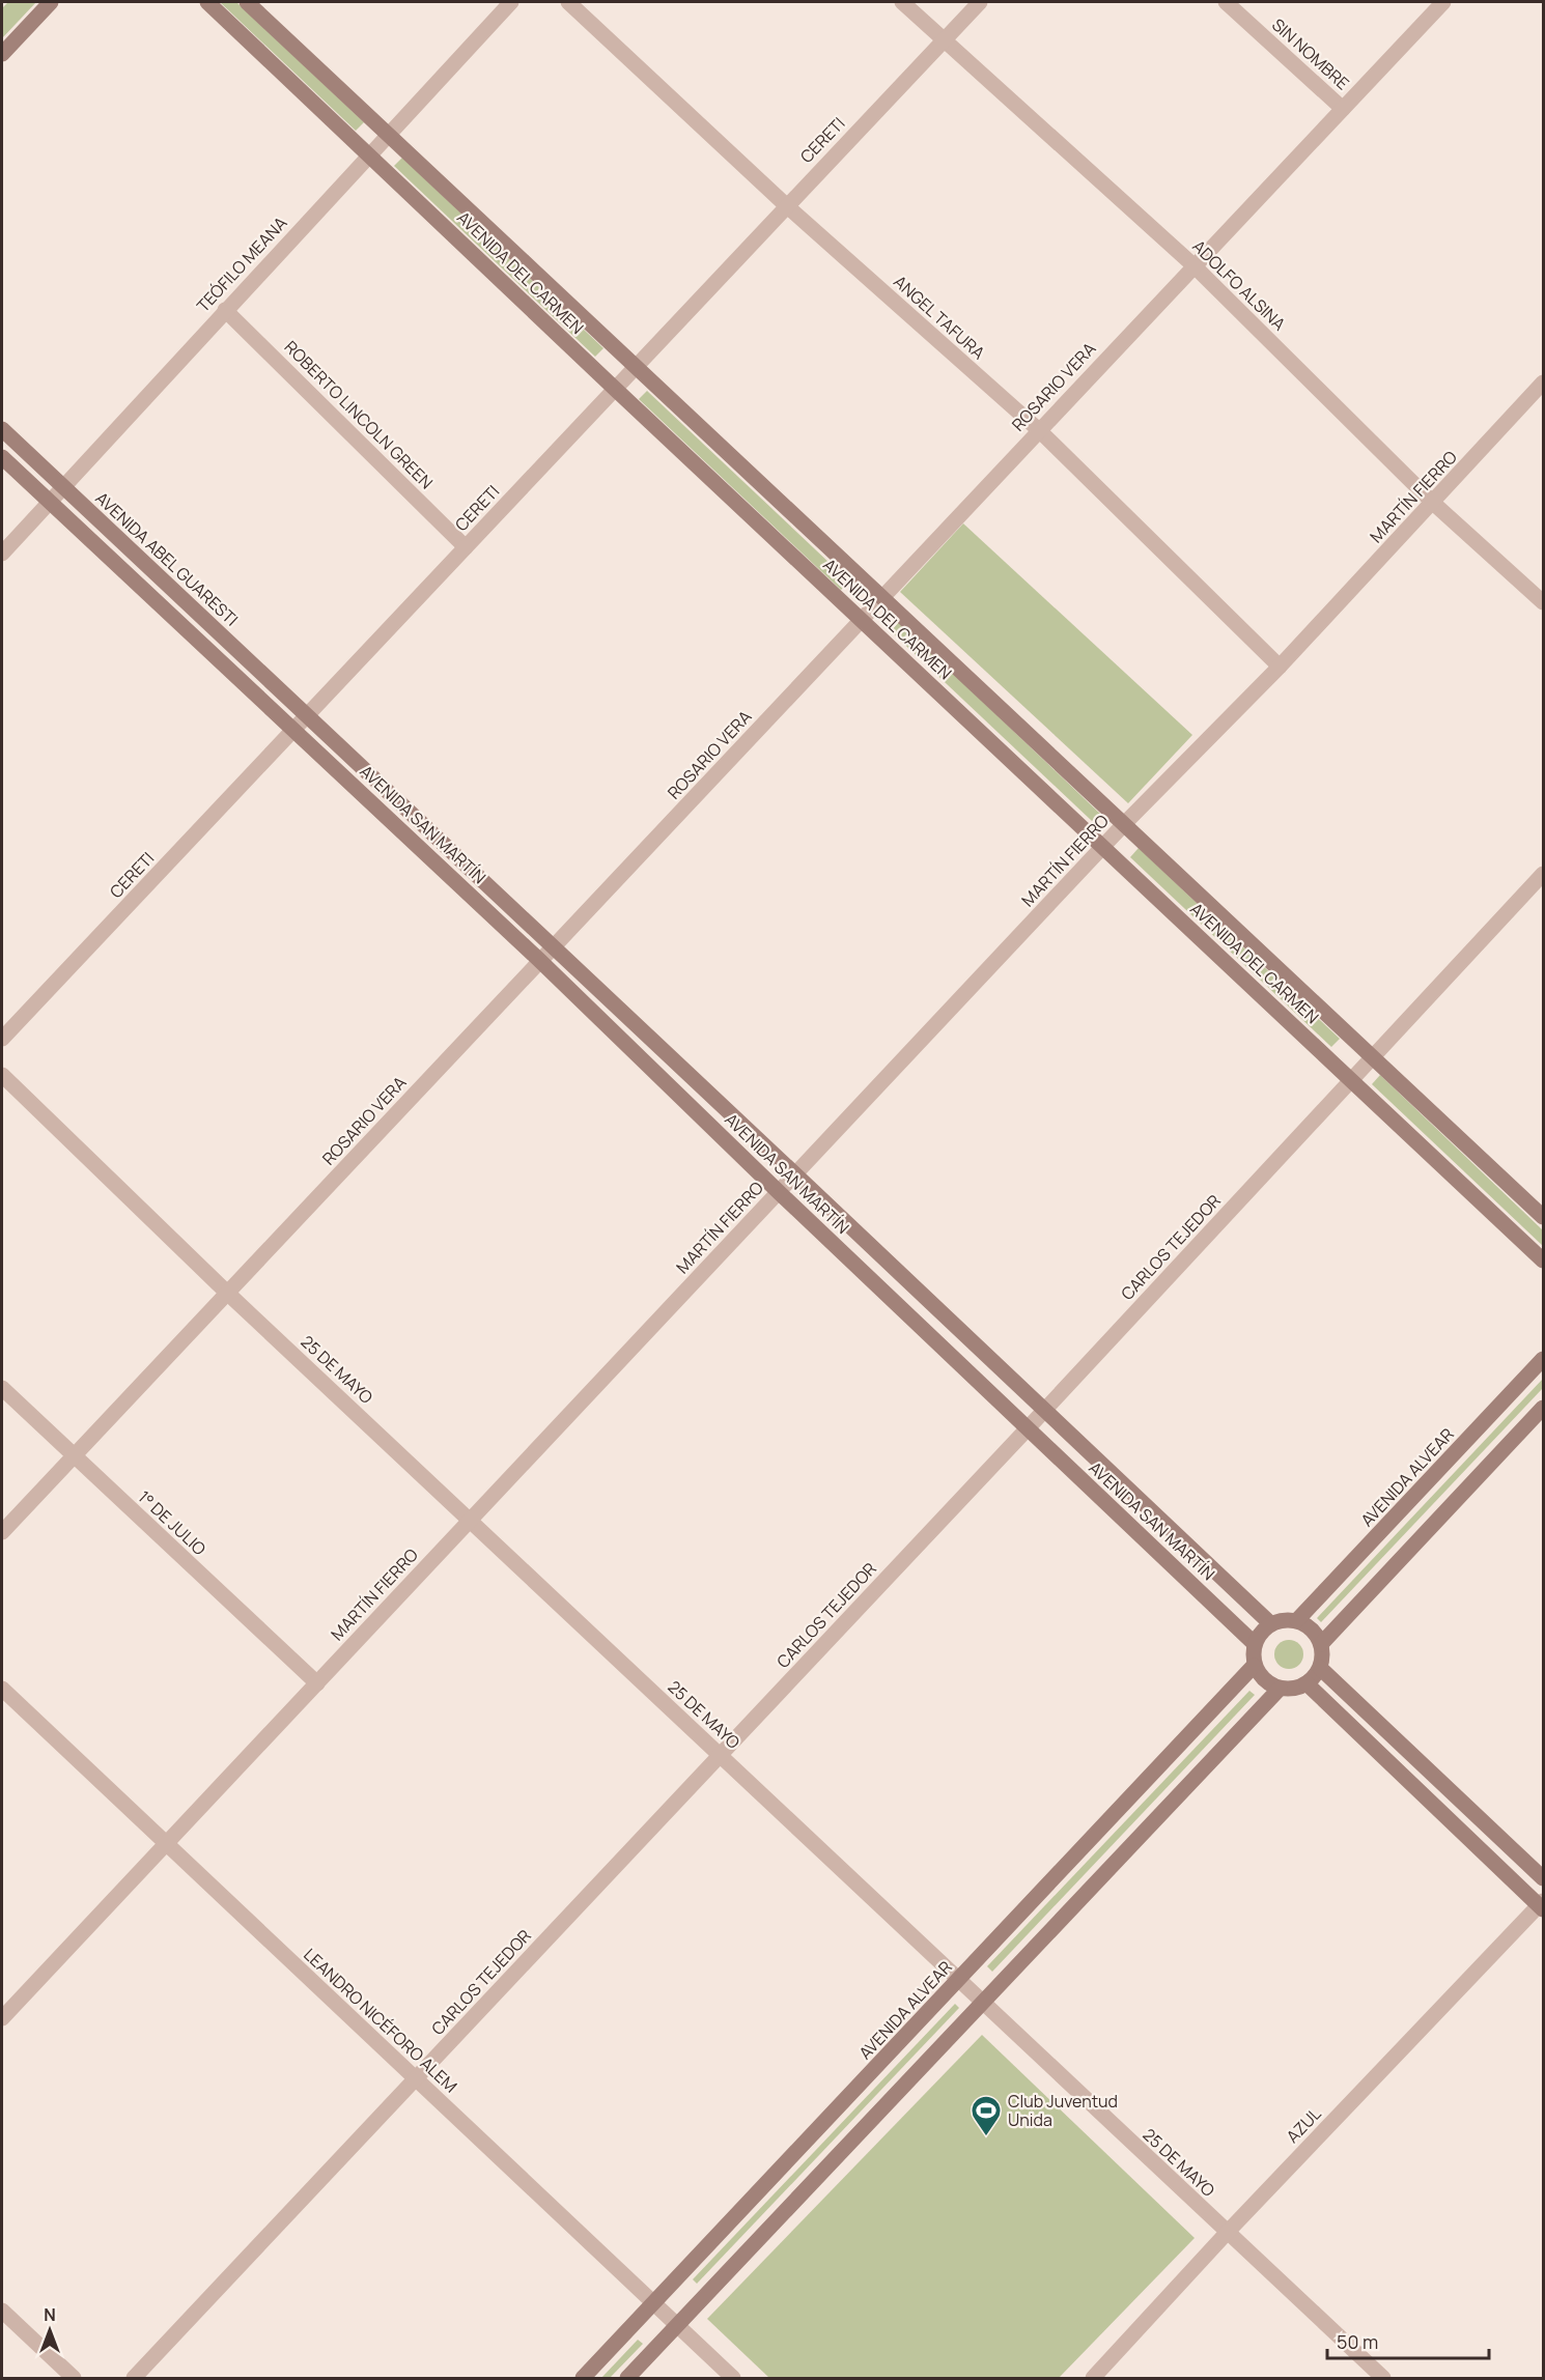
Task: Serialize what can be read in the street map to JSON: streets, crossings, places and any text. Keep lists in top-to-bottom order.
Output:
{
  "streets": {
    "main road": [
      "AVENIDA DEL CARMEN",
      "AVENIDA ABEL GUARESTI",
      "AVENIDA SAN MARTÍN",
      "AVENIDA ALVEAR"
    ],
    "street": [
      "SIN NOMBRE",
      "CERETI",
      "TEÓFILO MEANA",
      "ADOLFO ALSINA",
      "ANGEL TAFURA",
      "ROSARIO VERA",
      "ROBERTO LINCOLN GREEN",
      "MARTÍN FIERRO",
      "CARLOS TEJEDOR",
      "25 DE MAYO",
      "1° DE JULIO",
      "LEANDRO NICÉFORO ALEM",
      "AZUL"
    ]
  },
  "crossings": [
    ["SIN NOMBRE", "ROSARIO VERA"],
    ["CERETI", "AVENIDA DEL CARMEN"],
    ["CERETI", "ADOLFO ALSINA"],
    ["CERETI", "ANGEL TAFURA"],
    ["CERETI", "ROBERTO LINCOLN GREEN"],
    ["CERETI", "AVENIDA ABEL GUARESTI"],
    ["CERETI", "AVENIDA SAN MARTÍN"],
    ["TEÓFILO MEANA", "AVENIDA DEL CARMEN"],
    ["TEÓFILO MEANA", "ROBERTO LINCOLN GREEN"],
    ["TEÓFILO MEANA", "AVENIDA ABEL GUARESTI"],
    ["AVENIDA DEL CARMEN", "ROSARIO VERA"],
    ["AVENIDA DEL CARMEN", "MARTÍN FIERRO"],
    ["AVENIDA DEL CARMEN", "CARLOS TEJEDOR"],
    ["ADOLFO ALSINA", "ROSARIO VERA"],
    ["ADOLFO ALSINA", "MARTÍN FIERRO"],
    ["ANGEL TAFURA", "ROSARIO VERA"],
    ["ANGEL TAFURA", "MARTÍN FIERRO"],
    ["ROSARIO VERA", "AVENIDA SAN MARTÍN"],
    ["ROSARIO VERA", "25 DE MAYO"],
    ["ROSARIO VERA", "1° DE JULIO"],
    ["MARTÍN FIERRO", "AVENIDA SAN MARTÍN"],
    ["MARTÍN FIERRO", "25 DE MAYO"],
    ["MARTÍN FIERRO", "1° DE JULIO"],
    ["MARTÍN FIERRO", "LEANDRO NICÉFORO ALEM"],
    ["AVENIDA ABEL GUARESTI", "AVENIDA SAN MARTÍN"],
    ["AVENIDA SAN MARTÍN", "CARLOS TEJEDOR"],
    ["AVENIDA SAN MARTÍN", "AVENIDA ALVEAR"],
    ["CARLOS TEJEDOR", "25 DE MAYO"],
    ["CARLOS TEJEDOR", "LEANDRO NICÉFORO ALEM"],
    ["25 DE MAYO", "AVENIDA ALVEAR"],
    ["25 DE MAYO", "AZUL"],
    ["AVENIDA ALVEAR", "LEANDRO NICÉFORO ALEM"]
  ],
  "places": {
    "sports": ["Club Juventud Unida"]
  },
  "scale_bar": "50 m",
  "north": "top"
}
